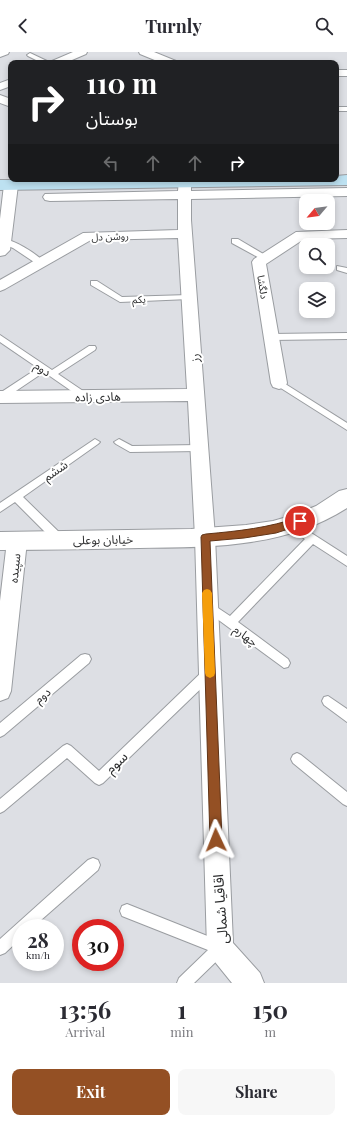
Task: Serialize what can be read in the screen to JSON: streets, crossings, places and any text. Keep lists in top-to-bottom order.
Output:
{
  "streets": {
    "street": [
      "روشن دل",
      "دلگشا",
      "رز",
      "هادی زاده",
      "خیابان بوعلی",
      "سپیده",
      "اقاقیا شمالی"
    ],
    "lane": [
      "یکم",
      "دوم",
      "ششم",
      "چهارم",
      "سوم"
    ]
  },
  "crossings": [
    ["روشن دل", "رز"],
    ["یکم", "رز"],
    ["رز", "هادی زاده"],
    ["رز", "خیابان بوعلی"],
    ["رز", "اقاقیا شمالی"],
    ["دوم", "هادی زاده"],
    ["خیابان بوعلی", "سپیده"],
    ["خیابان بوعلی", "اقاقیا شمالی"],
    ["چهارم", "اقاقیا شمالی"],
    ["سوم", "اقاقیا شمالی"]
  ],
  "north": "bottom left",
  "page": {
    "header": "Turnly",
    "turn": ["110 m", "بوستان"],
    "speed": "28 km/h",
    "limit": "30",
    "eta": [
      "13:56",
      "Arrival",
      "1",
      "min",
      "150",
      "m"
    ],
    "buttons": ["Exit", "Share"]
  }
}
